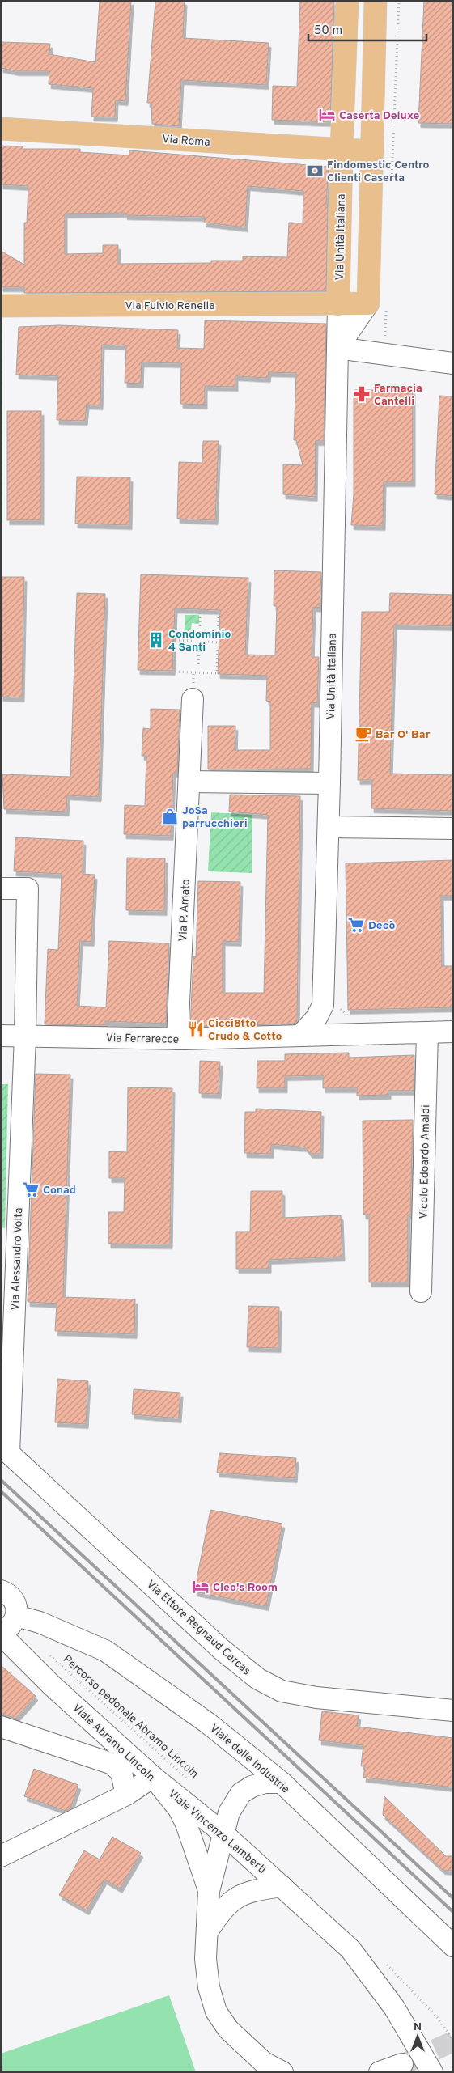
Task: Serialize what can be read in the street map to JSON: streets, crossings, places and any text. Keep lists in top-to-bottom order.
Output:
{
  "streets": {
    "main road": ["Via Roma", "Via Unità Italiana", "Via Fulvio Renella"],
    "street": [
      "Via P. Amato",
      "Via Ferrarecce",
      "Vicolo Edoardo Amaldi",
      "Via Alessandro Volta",
      "Via Ettore Regnaud Carcas",
      "Viale Abramo Lincoln",
      "Viale delle Industrie",
      "Viale Vincenzo Lamberti"
    ],
    "path": ["Percorso pedonale Abramo Lincoln"]
  },
  "crossings": [
    ["Via Roma", "Via Unità Italiana"],
    ["Via Unità Italiana", "Via Fulvio Renella"],
    ["Via Unità Italiana", "Via Ferrarecce"],
    ["Via P. Amato", "Via Ferrarecce"],
    ["Via Ferrarecce", "Vicolo Edoardo Amaldi"],
    ["Via Ferrarecce", "Via Alessandro Volta"],
    ["Via Alessandro Volta", "Via Ettore Regnaud Carcas"],
    ["Viale Abramo Lincoln", "Viale delle Industrie"],
    ["Viale Abramo Lincoln", "Viale Vincenzo Lamberti"]
  ],
  "places": {
    "hotel": ["Caserta Deluxe", "Cleo's Room"],
    "bank": ["Findomestic Centro Clienti Caserta"],
    "pharmacy": ["Farmacia Cantelli"],
    "building": ["Condominio 4 Santi"],
    "cafe": ["Bar O' Bar"],
    "shop": ["JoSa parrucchieri"],
    "supermarket": ["Decò", "Conad"],
    "restaurant": ["Cicci8tto Crudo & Cotto"]
  },
  "scale_bar": "50 m",
  "north": "top"
}
